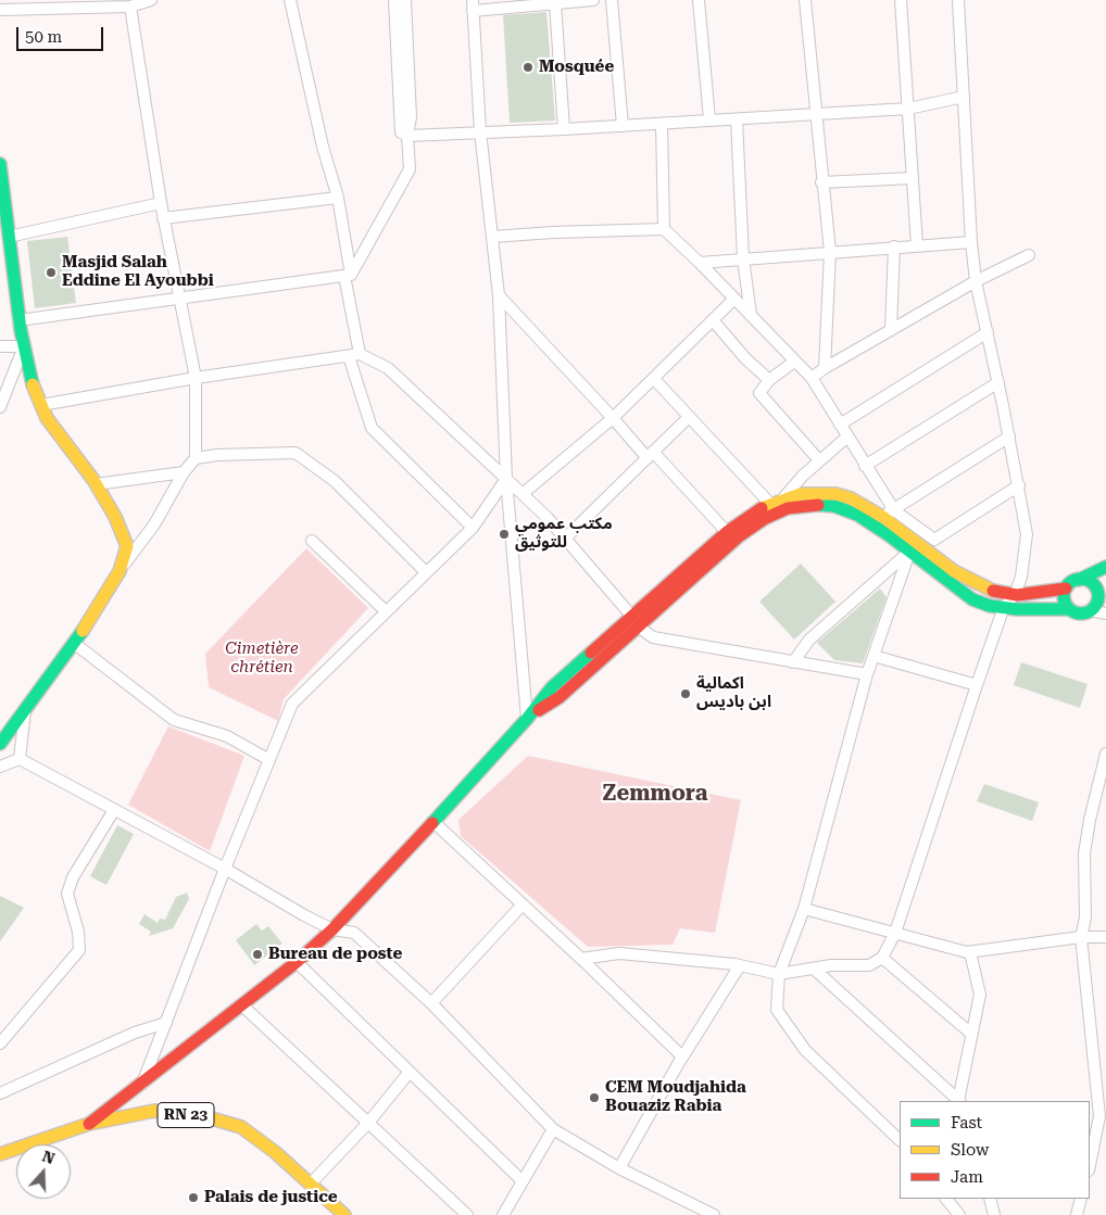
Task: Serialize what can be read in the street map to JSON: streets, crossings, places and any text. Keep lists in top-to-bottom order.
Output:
{
  "streets": {
    "main road": ["RN 23"]
  },
  "districts": ["Zemmora"],
  "parks": ["Cimetière chrétien"],
  "places": [
    "Mosquée",
    "Masjid Salah Eddine El Ayoubbi",
    "مكتب عمومي للتوثيق",
    "اكمالية ابن باديس",
    "Bureau de poste",
    "CEM Moudjahida Bouaziz Rabia",
    "Palais de justice"
  ],
  "legend": ["Fast", "Slow", "Jam"],
  "scale_bar": "50 m",
  "north": "top"
}
